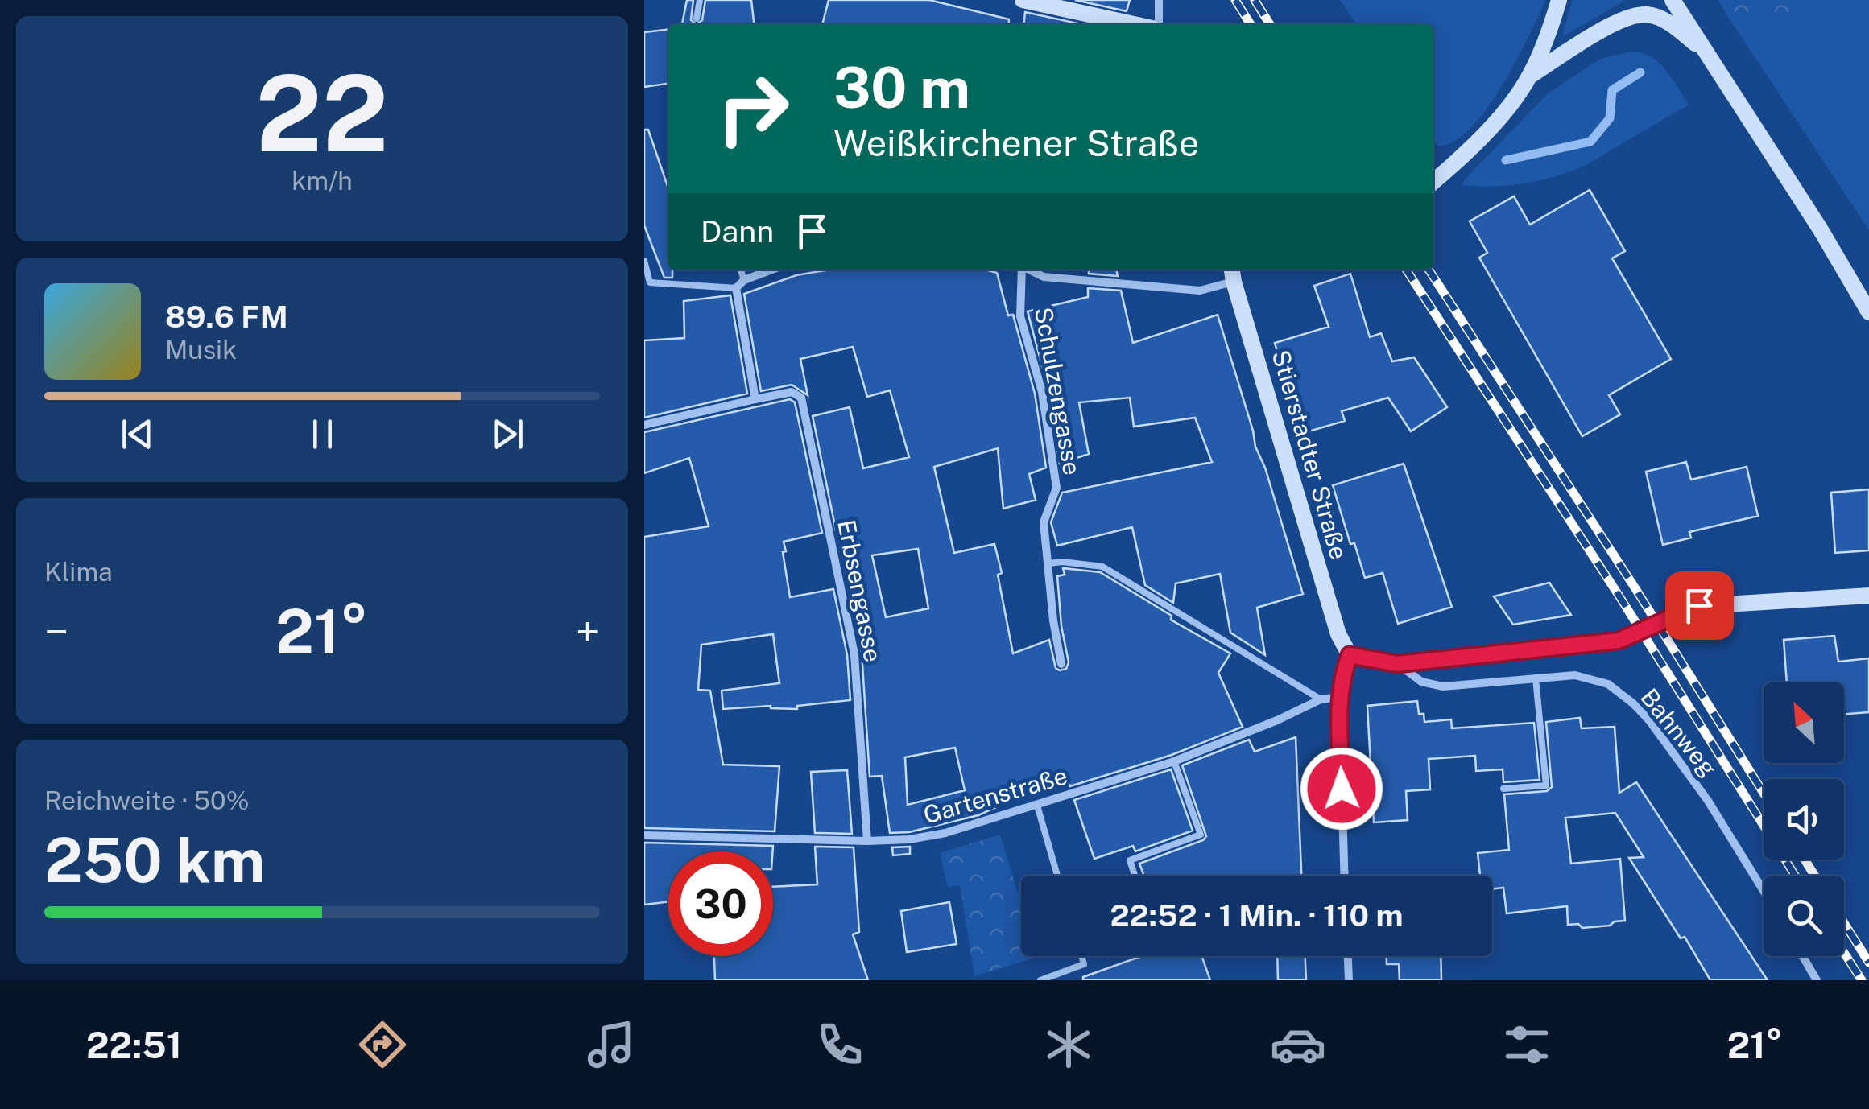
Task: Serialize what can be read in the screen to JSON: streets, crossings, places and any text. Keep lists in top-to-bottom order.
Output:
{
  "streets": {
    "street": [
      "Schulzengasse",
      "Stierstadter Straße",
      "Erbsengasse",
      "Bahnweg",
      "Gartenstraße"
    ]
  },
  "crossings": [
    ["Erbsengasse", "Gartenstraße"]
  ],
  "north": "top left",
  "page": {
    "tile": [
      ["22", "km/h"],
      "Klima",
      ["Reichweite · 50%", "250 km"]
    ],
    "turn": ["30 m", "Weißkirchener Straße"],
    "then": "Dann",
    "song": ["89.6 FM", "Musik"],
    "heat": ["−", "21°", "+"],
    "limit": "30",
    "trip": "22:52 · 1 Min. · 110 m",
    "tabs": ["22:51", "21°"]
  }
}
